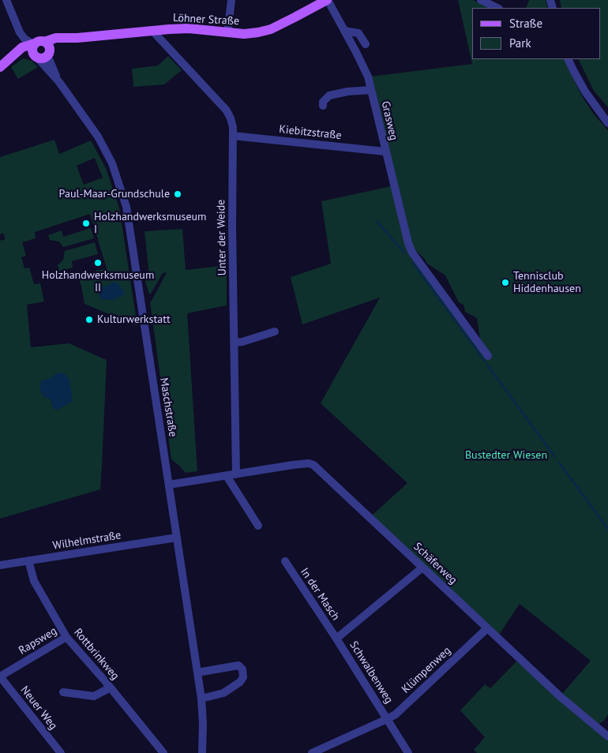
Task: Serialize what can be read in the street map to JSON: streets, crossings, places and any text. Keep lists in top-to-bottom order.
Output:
{
  "streets": {
    "main road": ["Löhner Straße"],
    "street": [
      "Grasweg",
      "Kiebitzstraße",
      "Unter der Weide",
      "Maschstraße",
      "Wilhelmstraße",
      "Schäferweg",
      "In der Masch",
      "Rapsweg",
      "Rottbrinkweg",
      "Klümpenweg",
      "Schwalbenweg",
      "Neuer Weg"
    ]
  },
  "crossings": [
    ["Löhner Straße", "Grasweg"],
    ["Löhner Straße", "Unter der Weide"],
    ["Löhner Straße", "Maschstraße"],
    ["Grasweg", "Kiebitzstraße"],
    ["Kiebitzstraße", "Unter der Weide"],
    ["Unter der Weide", "Schäferweg"],
    ["Maschstraße", "Wilhelmstraße"],
    ["Maschstraße", "Schäferweg"],
    ["Wilhelmstraße", "Rottbrinkweg"],
    ["Schäferweg", "Klümpenweg"],
    ["Schäferweg", "Schwalbenweg"],
    ["In der Masch", "Schwalbenweg"],
    ["Rapsweg", "Rottbrinkweg"],
    ["Rapsweg", "Neuer Weg"],
    ["Klümpenweg", "Schwalbenweg"]
  ],
  "parks": ["Bustedter Wiesen"],
  "places": [
    "Paul-Maar-Grundschule",
    "Holzhandwerksmuseum I",
    "Holzhandwerksmuseum II",
    "Tennisclub Hiddenhausen",
    "Kulturwerkstatt"
  ],
  "legend": ["Straße", "Park"]
}
